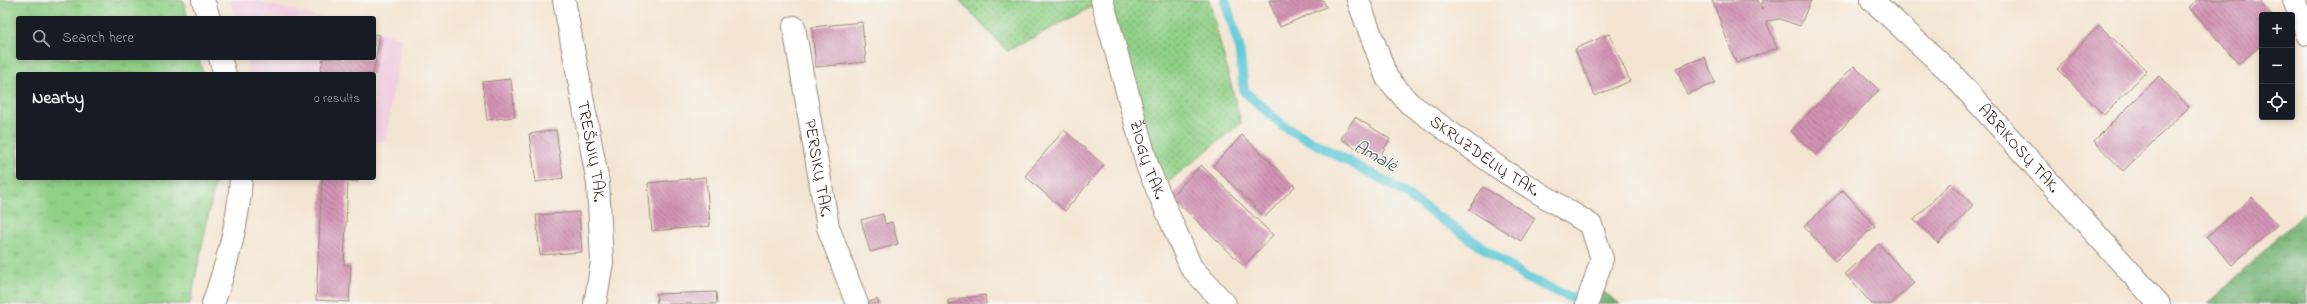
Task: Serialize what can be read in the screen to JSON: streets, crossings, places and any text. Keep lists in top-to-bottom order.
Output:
{
  "streets": {
    "street": [
      "ABRIKOSŲ TAK.",
      "TREŠNIŲ TAK.",
      "SKRUZDĖLIŲ TAK.",
      "ŽIOGŲ TAK.",
      "PERSIKŲ TAK."
    ]
  },
  "water": ["Amalė"],
  "page": {
    "map_buttons": ["+", "−"],
    "search": "Search here",
    "heading": ["Nearby", "0 results"]
  }
}
